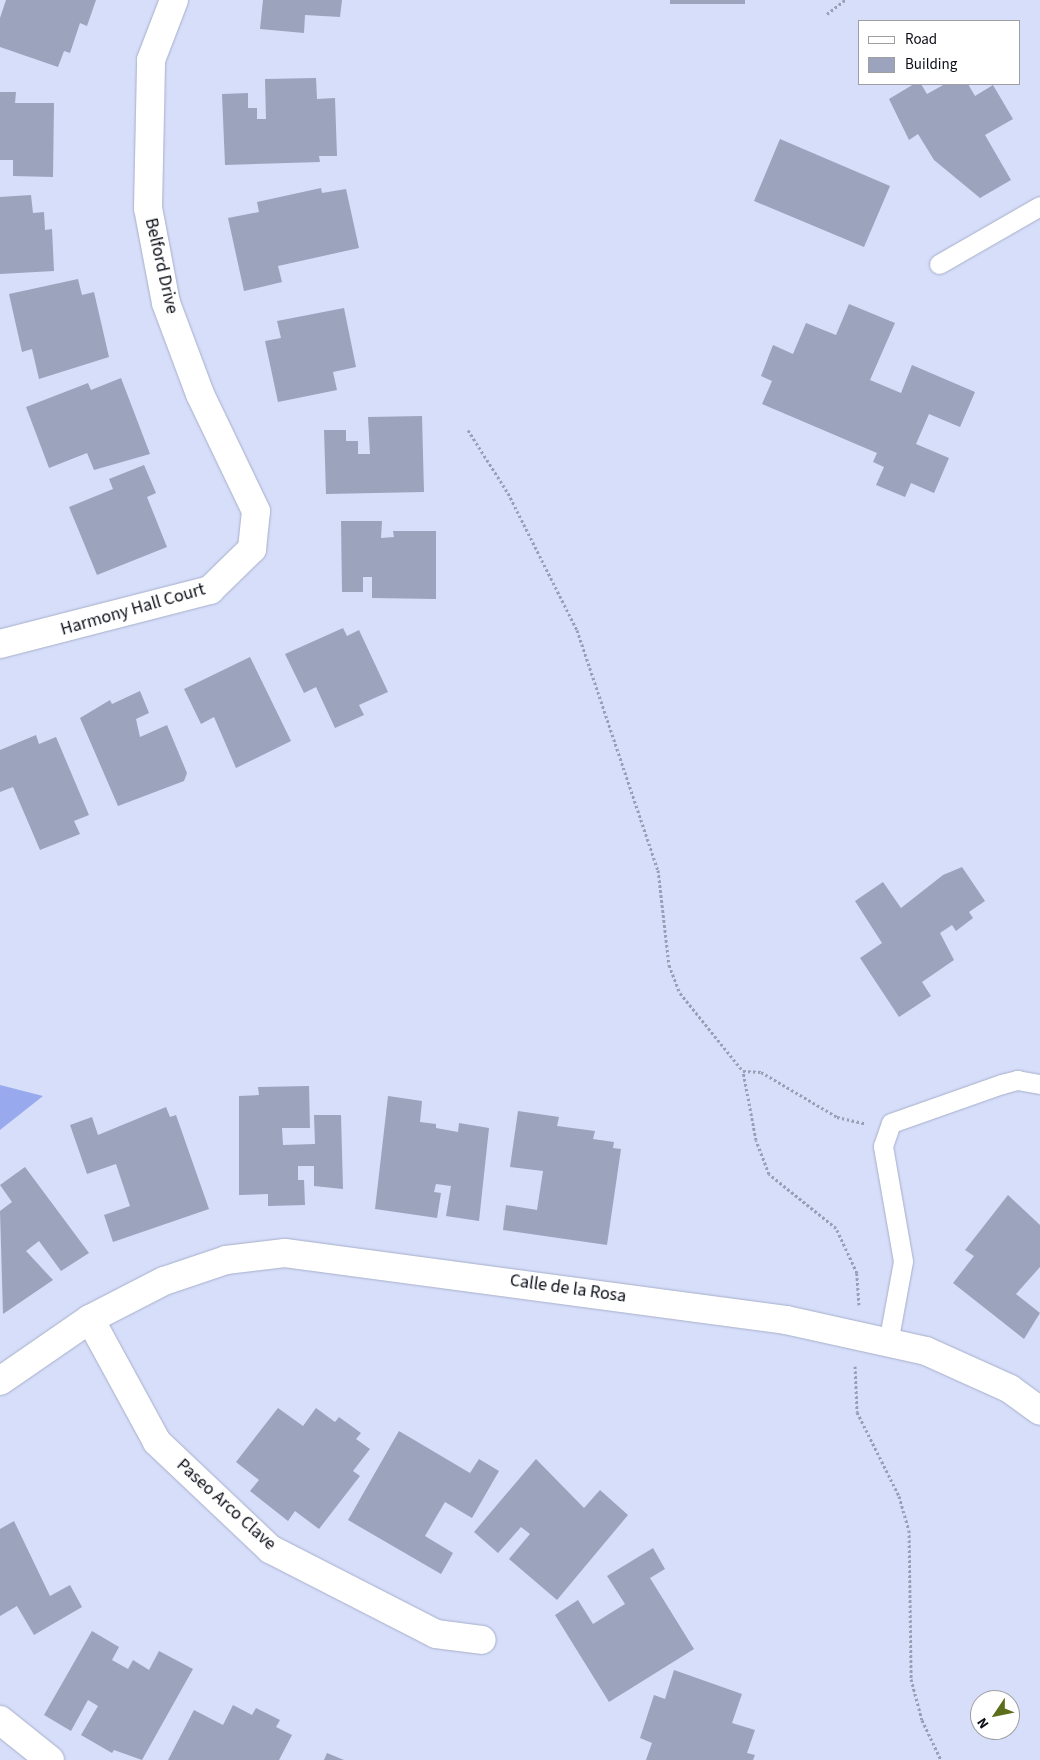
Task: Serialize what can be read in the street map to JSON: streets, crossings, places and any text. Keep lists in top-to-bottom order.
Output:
{
  "streets": {
    "street": [
      "Belford Drive",
      "Harmony Hall Court",
      "Calle de la Rosa",
      "Paseo Arco Clave"
    ]
  },
  "crossings": [
    ["Belford Drive", "Harmony Hall Court"],
    ["Calle de la Rosa", "Paseo Arco Clave"]
  ],
  "legend": ["Road", "Building"],
  "north": "bottom left"
}
